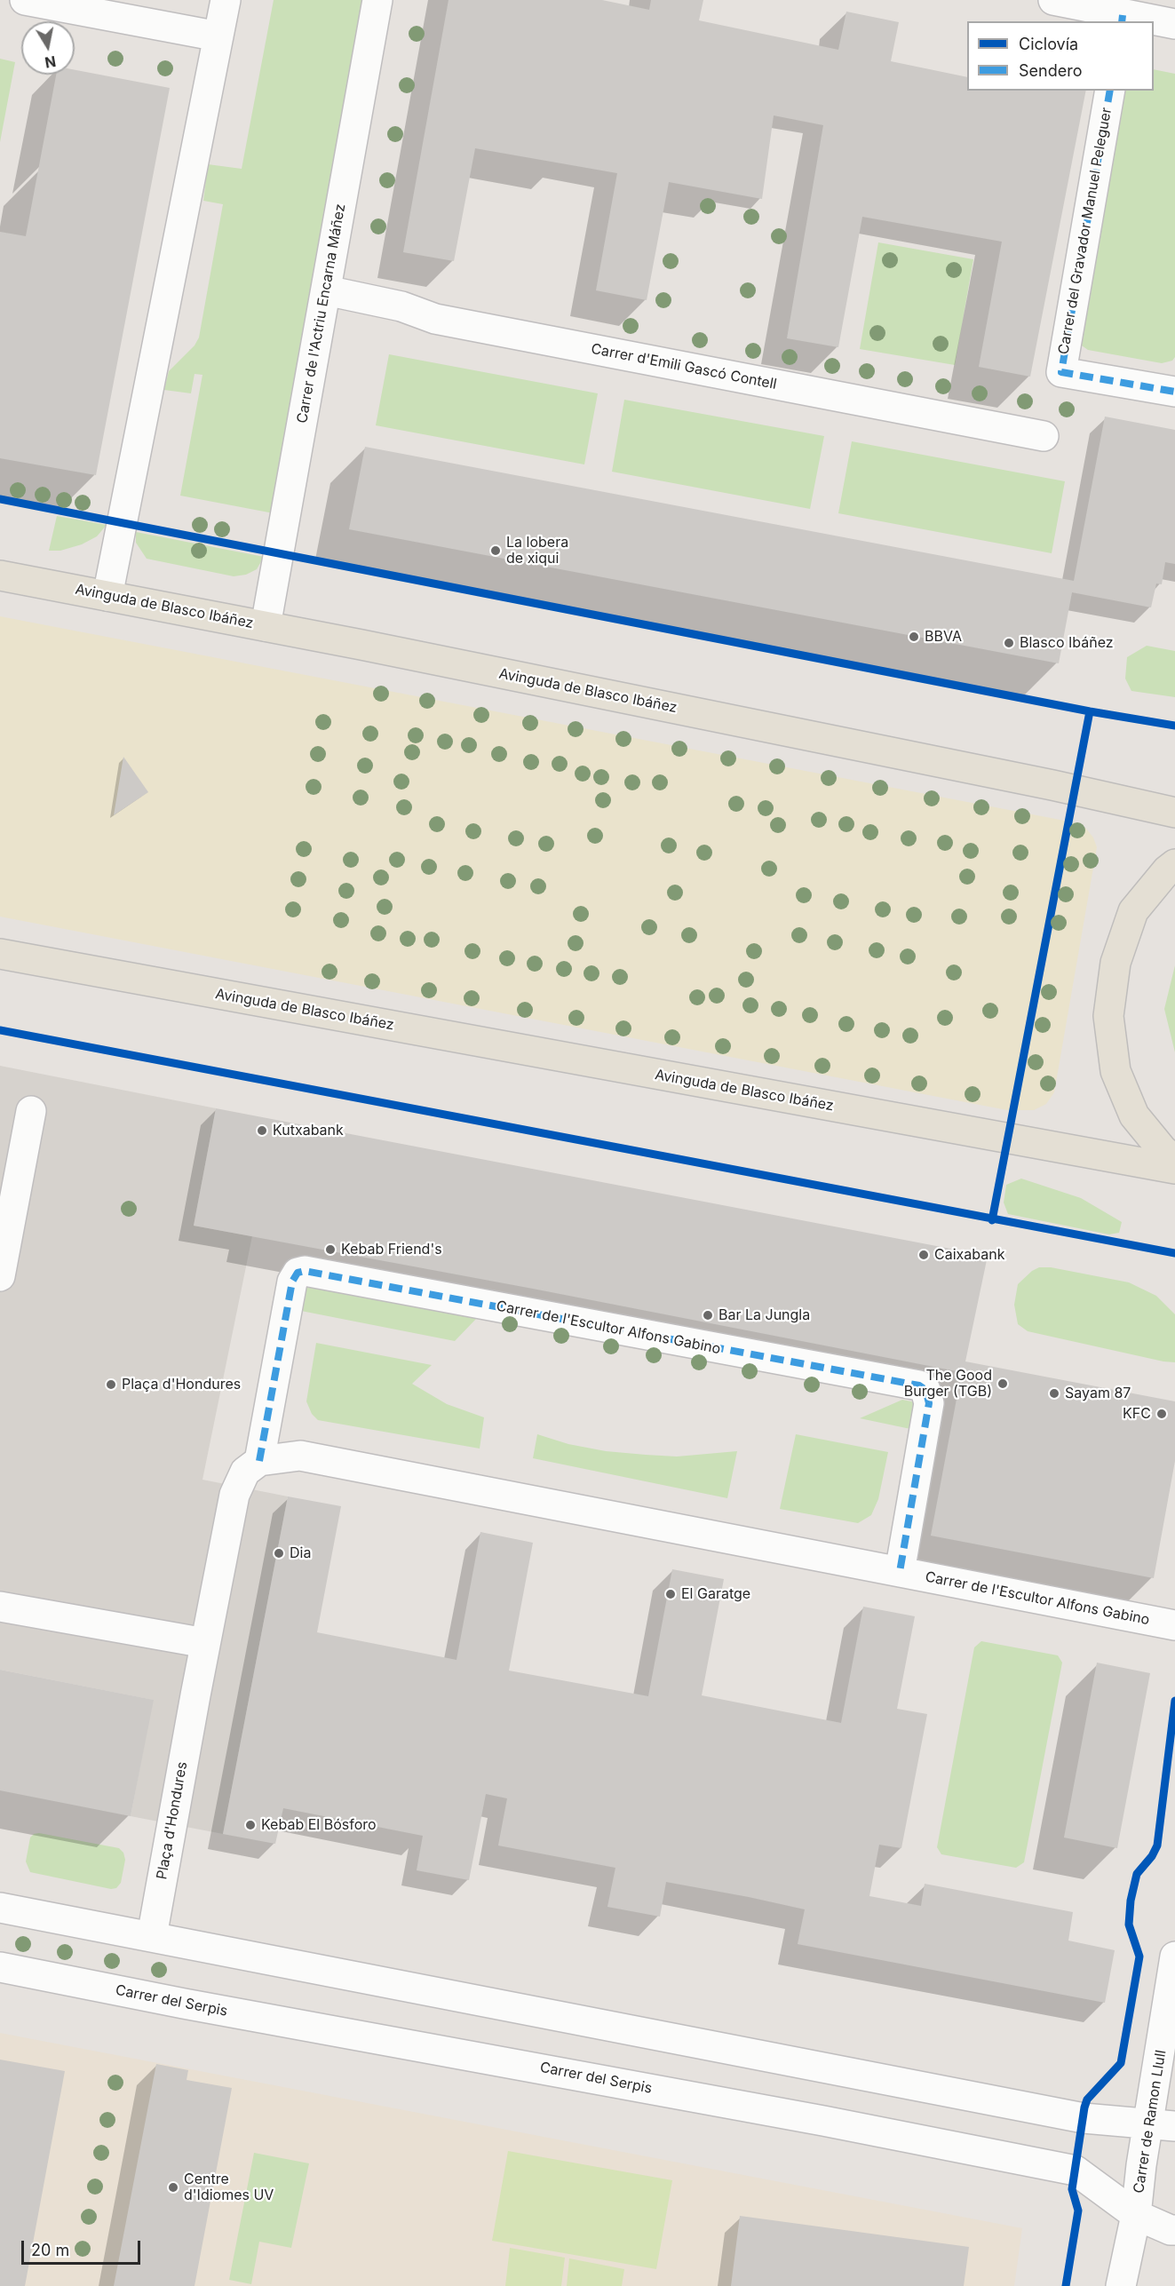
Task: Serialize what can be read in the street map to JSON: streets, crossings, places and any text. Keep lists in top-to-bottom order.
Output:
{
  "streets": {
    "main road": ["Avinguda de Blasco Ibáñez"],
    "street": [
      "Carrer del Gravador Manuel Peleguer",
      "Carrer de l'Actriu Encarna Máñez",
      "Carrer d'Emili Gascó Contell",
      "Carrer de l'Escultor Alfons Gabino",
      "Plaça d'Hondures",
      "Carrer del Serpis",
      "Carrer de Ramon Llull"
    ]
  },
  "crossings": [
    ["Carrer de l'Actriu Encarna Máñez", "Carrer d'Emili Gascó Contell"],
    ["Carrer de l'Actriu Encarna Máñez", "Avinguda de Blasco Ibáñez"],
    ["Carrer de l'Escultor Alfons Gabino", "Plaça d'Hondures"],
    ["Carrer del Serpis", "Carrer de Ramon Llull"]
  ],
  "places": [
    "La lobera de xiqui",
    "BBVA",
    "Blasco Ibáñez",
    "Kutxabank",
    "Kebab Friend's",
    "Caixabank",
    "Bar La Jungla",
    "The Good Burger (TGB)",
    "Plaça d'Hondures",
    "Sayam 87",
    "KFC",
    "Dia",
    "El Garatge",
    "Kebab El Bósforo",
    "Centre d'Idiomes UV"
  ],
  "legend": ["Ciclovía", "Sendero"],
  "scale_bar": "20 m",
  "north": "bottom"
}
